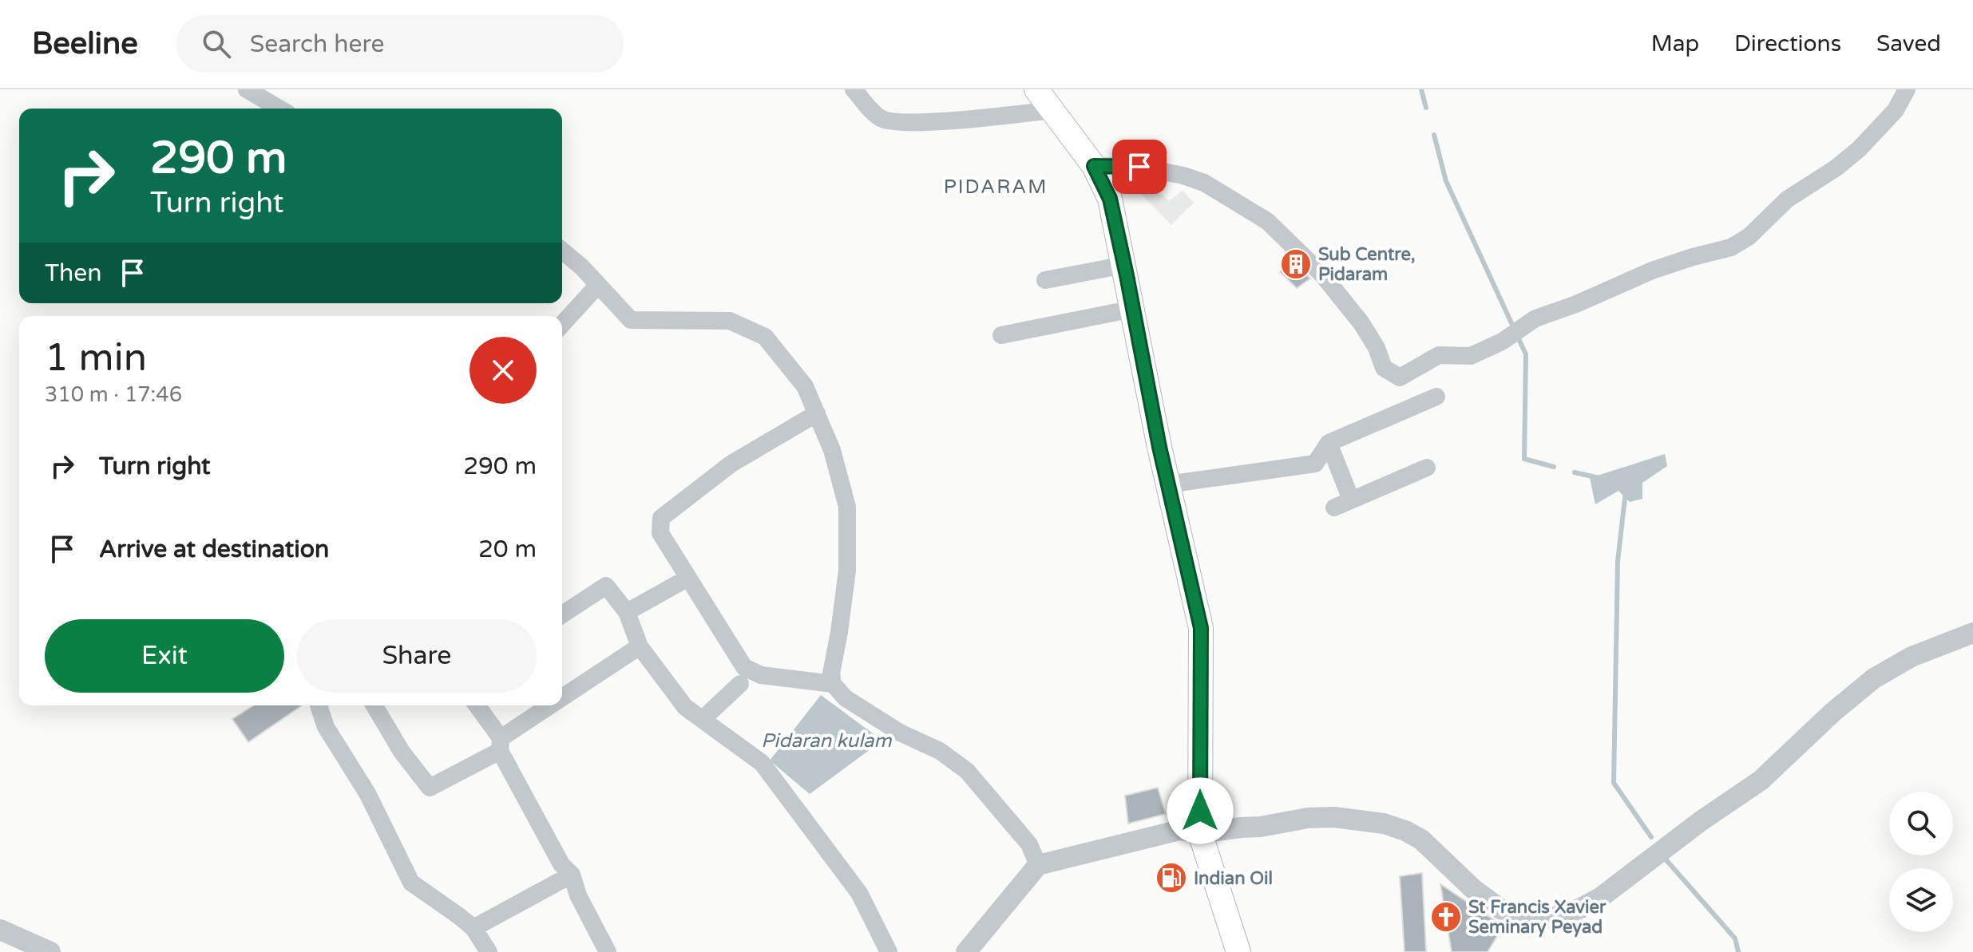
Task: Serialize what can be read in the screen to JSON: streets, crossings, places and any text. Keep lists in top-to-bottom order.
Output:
{
  "districts": ["PIDARAM"],
  "water": ["Pidaran kulam"],
  "places": {
    "building": ["Sub Centre, Pidaram"],
    "fuel station": ["Indian Oil"],
    "church": ["St Francis Xavier Seminary Peyad"]
  },
  "page": {
    "header": "Beeline",
    "search": "Search here",
    "nav": ["Map", "Directions", "Saved"],
    "turn": ["290 m", "Turn right"],
    "then": "Then",
    "heading": ["1 min", "310 m · 17:46"],
    "list": [
      {
        "name": "Turn right",
        "value": "290 m"
      },
      {
        "name": "Arrive at destination",
        "value": "20 m"
      }
    ],
    "buttons": ["Exit", "Share"]
  }
}
